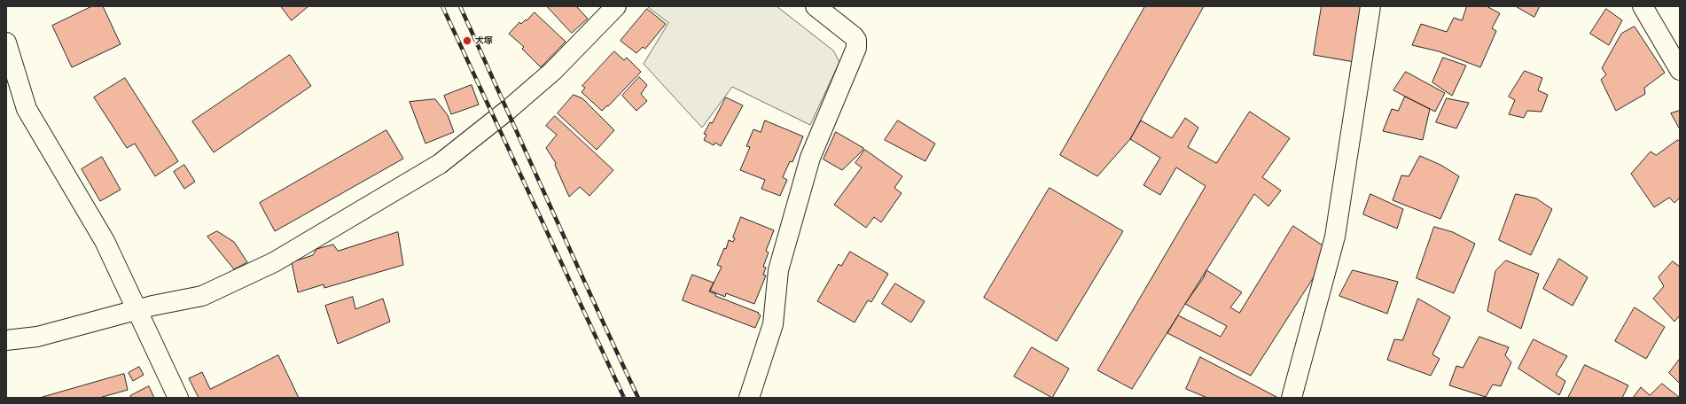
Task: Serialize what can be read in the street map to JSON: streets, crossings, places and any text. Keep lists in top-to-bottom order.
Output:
{
  "places": ["犬塚"]
}
